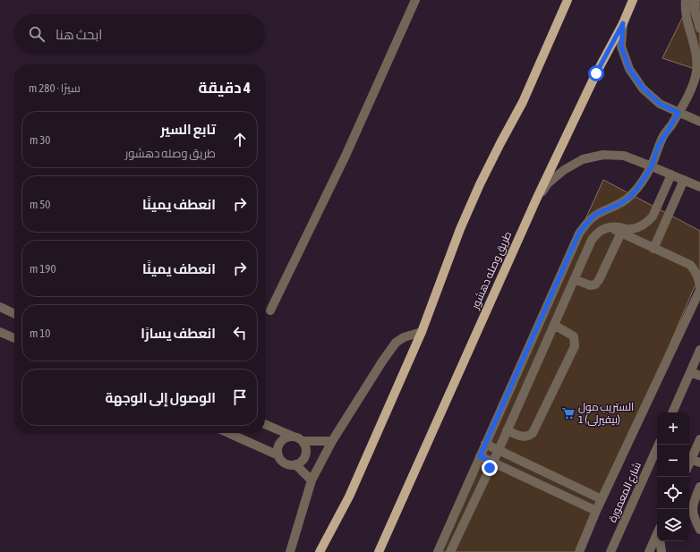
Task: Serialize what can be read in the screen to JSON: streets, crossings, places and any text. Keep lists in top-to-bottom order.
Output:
{
  "streets": {
    "main road": ["طريق وصله دهشور"],
    "street": ["شارع المعمورة"]
  },
  "places": {
    "supermarket": ["الستريب مول 1 (بيفيرلى)"]
  },
  "page": {
    "search": "ابحث هنا",
    "heading": ["4 دقيقة", "سيرًا · 280 m"],
    "list": [
      ["تابع السير", "طريق وصله دهشور", "30 m"],
      ["انعطف يمينًا", "50 m"],
      ["انعطف يمينًا", "190 m"],
      ["انعطف يسارًا", "10 m"],
      "الوصول إلى الوجهة"
    ],
    "map_buttons": ["+", "−"]
  }
}
